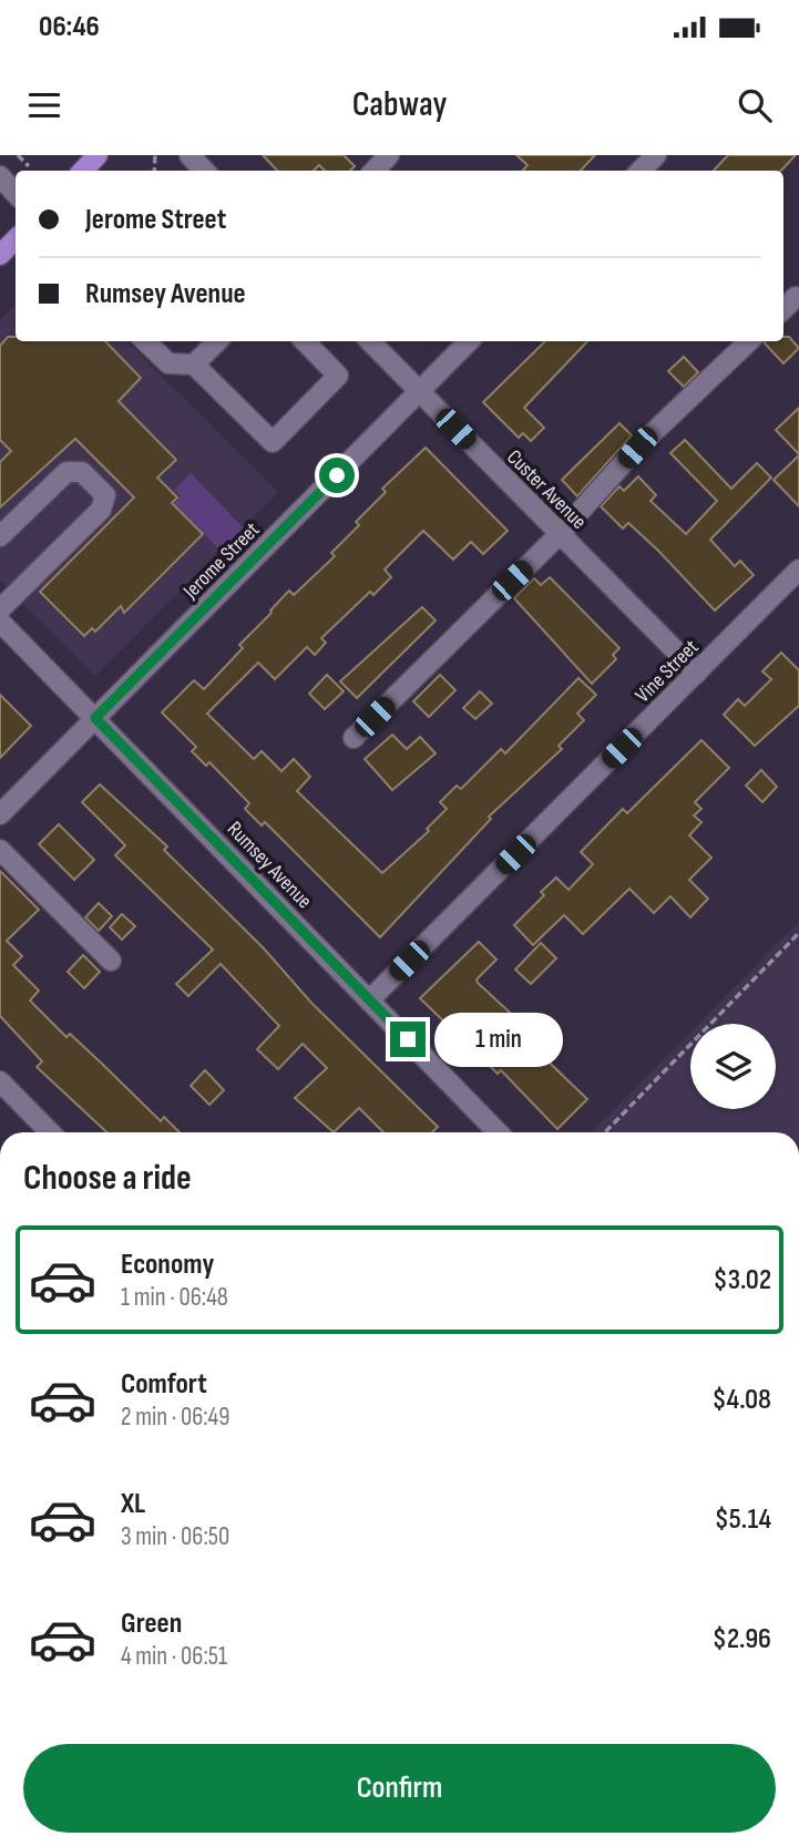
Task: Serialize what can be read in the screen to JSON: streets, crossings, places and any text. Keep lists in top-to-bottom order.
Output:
{
  "streets": {
    "street": [
      "Custer Avenue",
      "Jerome Street",
      "Vine Street",
      "Rumsey Avenue"
    ]
  },
  "crossings": [
    ["Custer Avenue", "Jerome Street"],
    ["Custer Avenue", "Vine Street"],
    ["Jerome Street", "Rumsey Avenue"],
    ["Vine Street", "Rumsey Avenue"]
  ],
  "page": {
    "status": "06:46",
    "header": "Cabway",
    "banner": ["Jerome Street", "Rumsey Avenue"],
    "bubble": "1 min",
    "heading": "Choose a ride",
    "list": [
      {
        "name": "Economy",
        "note": "1 min · 06:48",
        "value": "$3.02"
      },
      {
        "name": "Comfort",
        "note": "2 min · 06:49",
        "value": "$4.08"
      },
      {
        "name": "XL",
        "note": "3 min · 06:50",
        "value": "$5.14"
      },
      {
        "name": "Green",
        "note": "4 min · 06:51",
        "value": "$2.96"
      }
    ],
    "buttons": "Confirm"
  }
}
